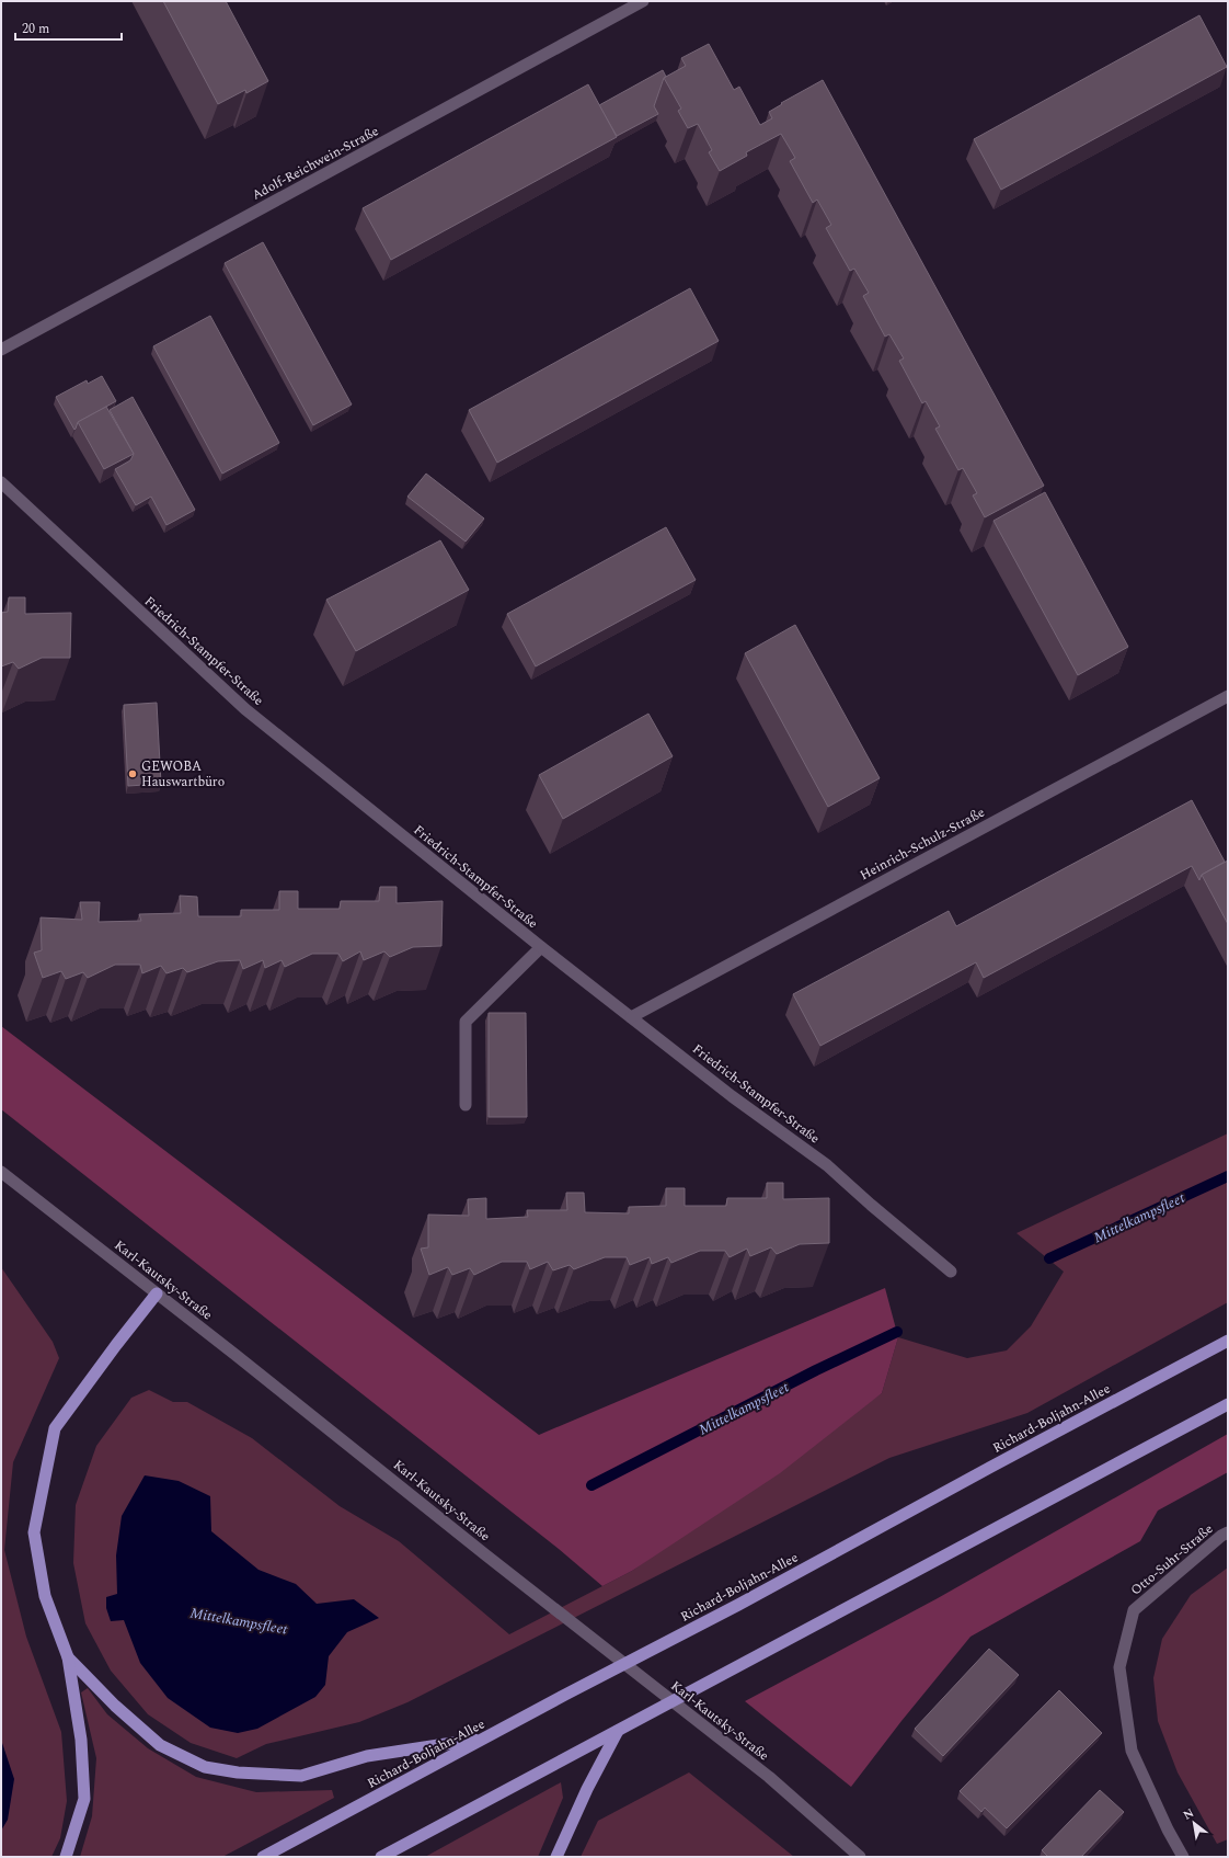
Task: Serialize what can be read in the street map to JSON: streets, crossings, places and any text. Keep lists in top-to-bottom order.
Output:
{
  "streets": {
    "main road": ["Richard-Boljahn-Allee"],
    "street": [
      "Adolf-Reichwein-Straße",
      "Friedrich-Stampfer-Straße",
      "Heinrich-Schulz-Straße",
      "Karl-Kautsky-Straße",
      "Otto-Suhr-Straße"
    ]
  },
  "crossings": [
    ["Friedrich-Stampfer-Straße", "Heinrich-Schulz-Straße"]
  ],
  "water": ["Mittelkampsfleet"],
  "places": ["GEWOBA Hauswartbüro"],
  "scale_bar": "20 m",
  "north": "top left"
}
